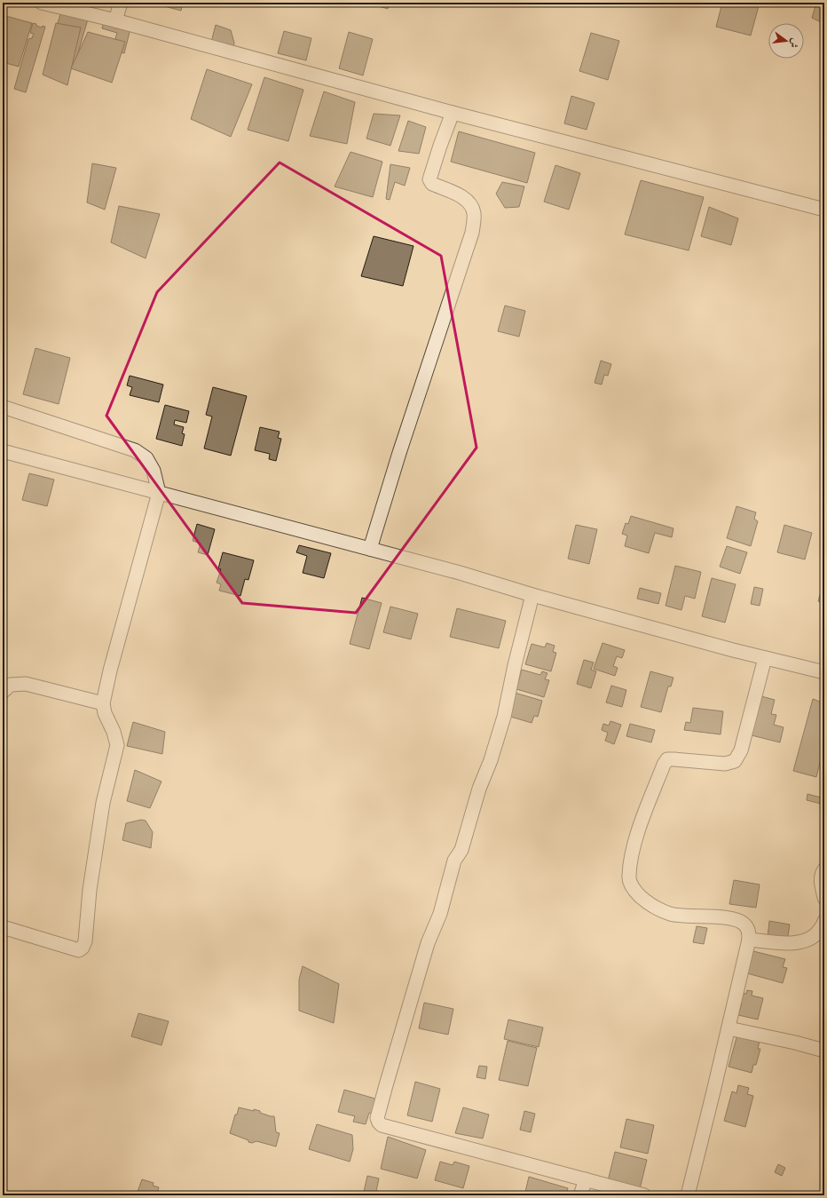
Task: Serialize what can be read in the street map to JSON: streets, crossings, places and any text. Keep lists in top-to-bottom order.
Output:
{
  "north": "right"
}
